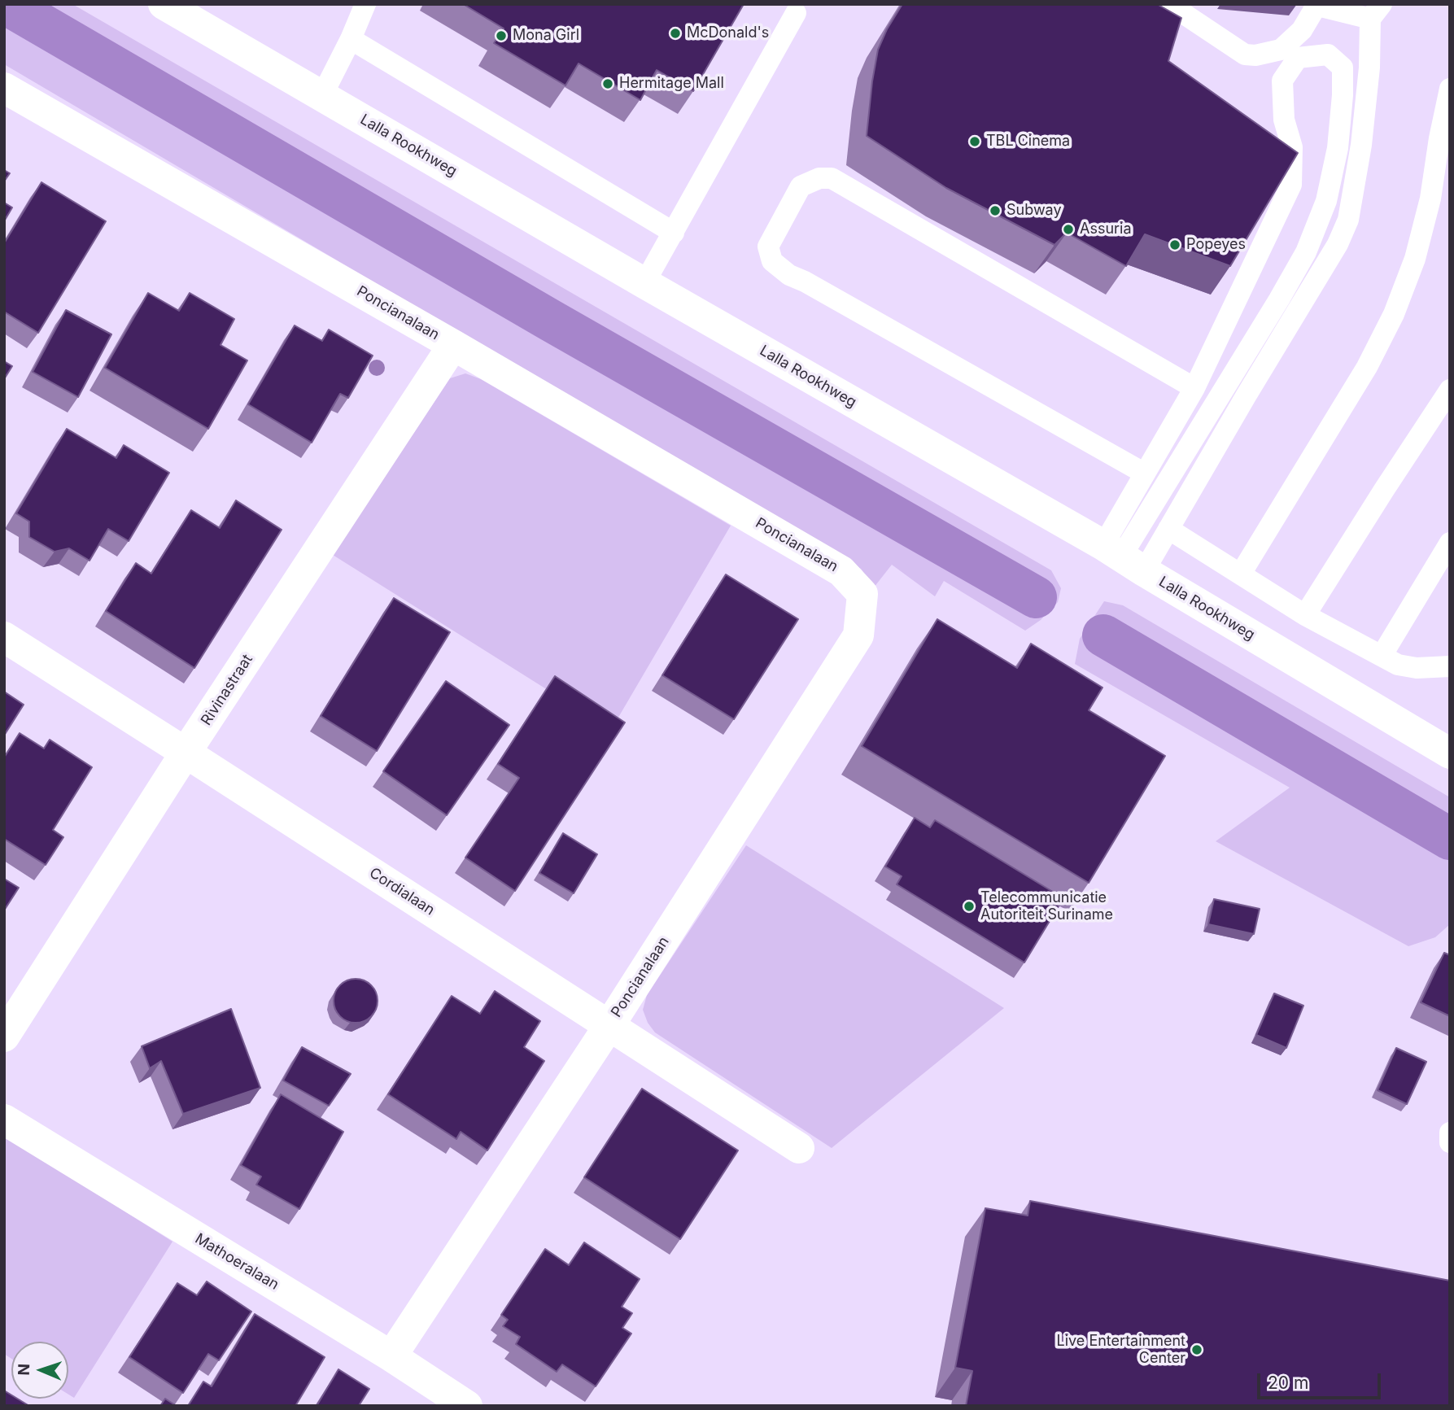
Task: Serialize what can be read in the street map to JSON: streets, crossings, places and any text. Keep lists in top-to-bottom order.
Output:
{
  "streets": {
    "street": [
      "Lalla Rookhweg",
      "Poncianalaan",
      "Rivinastraat",
      "Cordialaan",
      "Mathoeralaan"
    ]
  },
  "crossings": [
    ["Poncianalaan", "Rivinastraat"],
    ["Poncianalaan", "Cordialaan"],
    ["Poncianalaan", "Mathoeralaan"],
    ["Rivinastraat", "Cordialaan"]
  ],
  "places": [
    "McDonald's",
    "Mona Girl",
    "Hermitage Mall",
    "TBL Cinema",
    "Subway",
    "Assuria",
    "Popeyes",
    "Telecommunicatie Autoriteit Suriname",
    "Live Entertainment Center"
  ],
  "scale_bar": "20 m",
  "north": "left"
}
